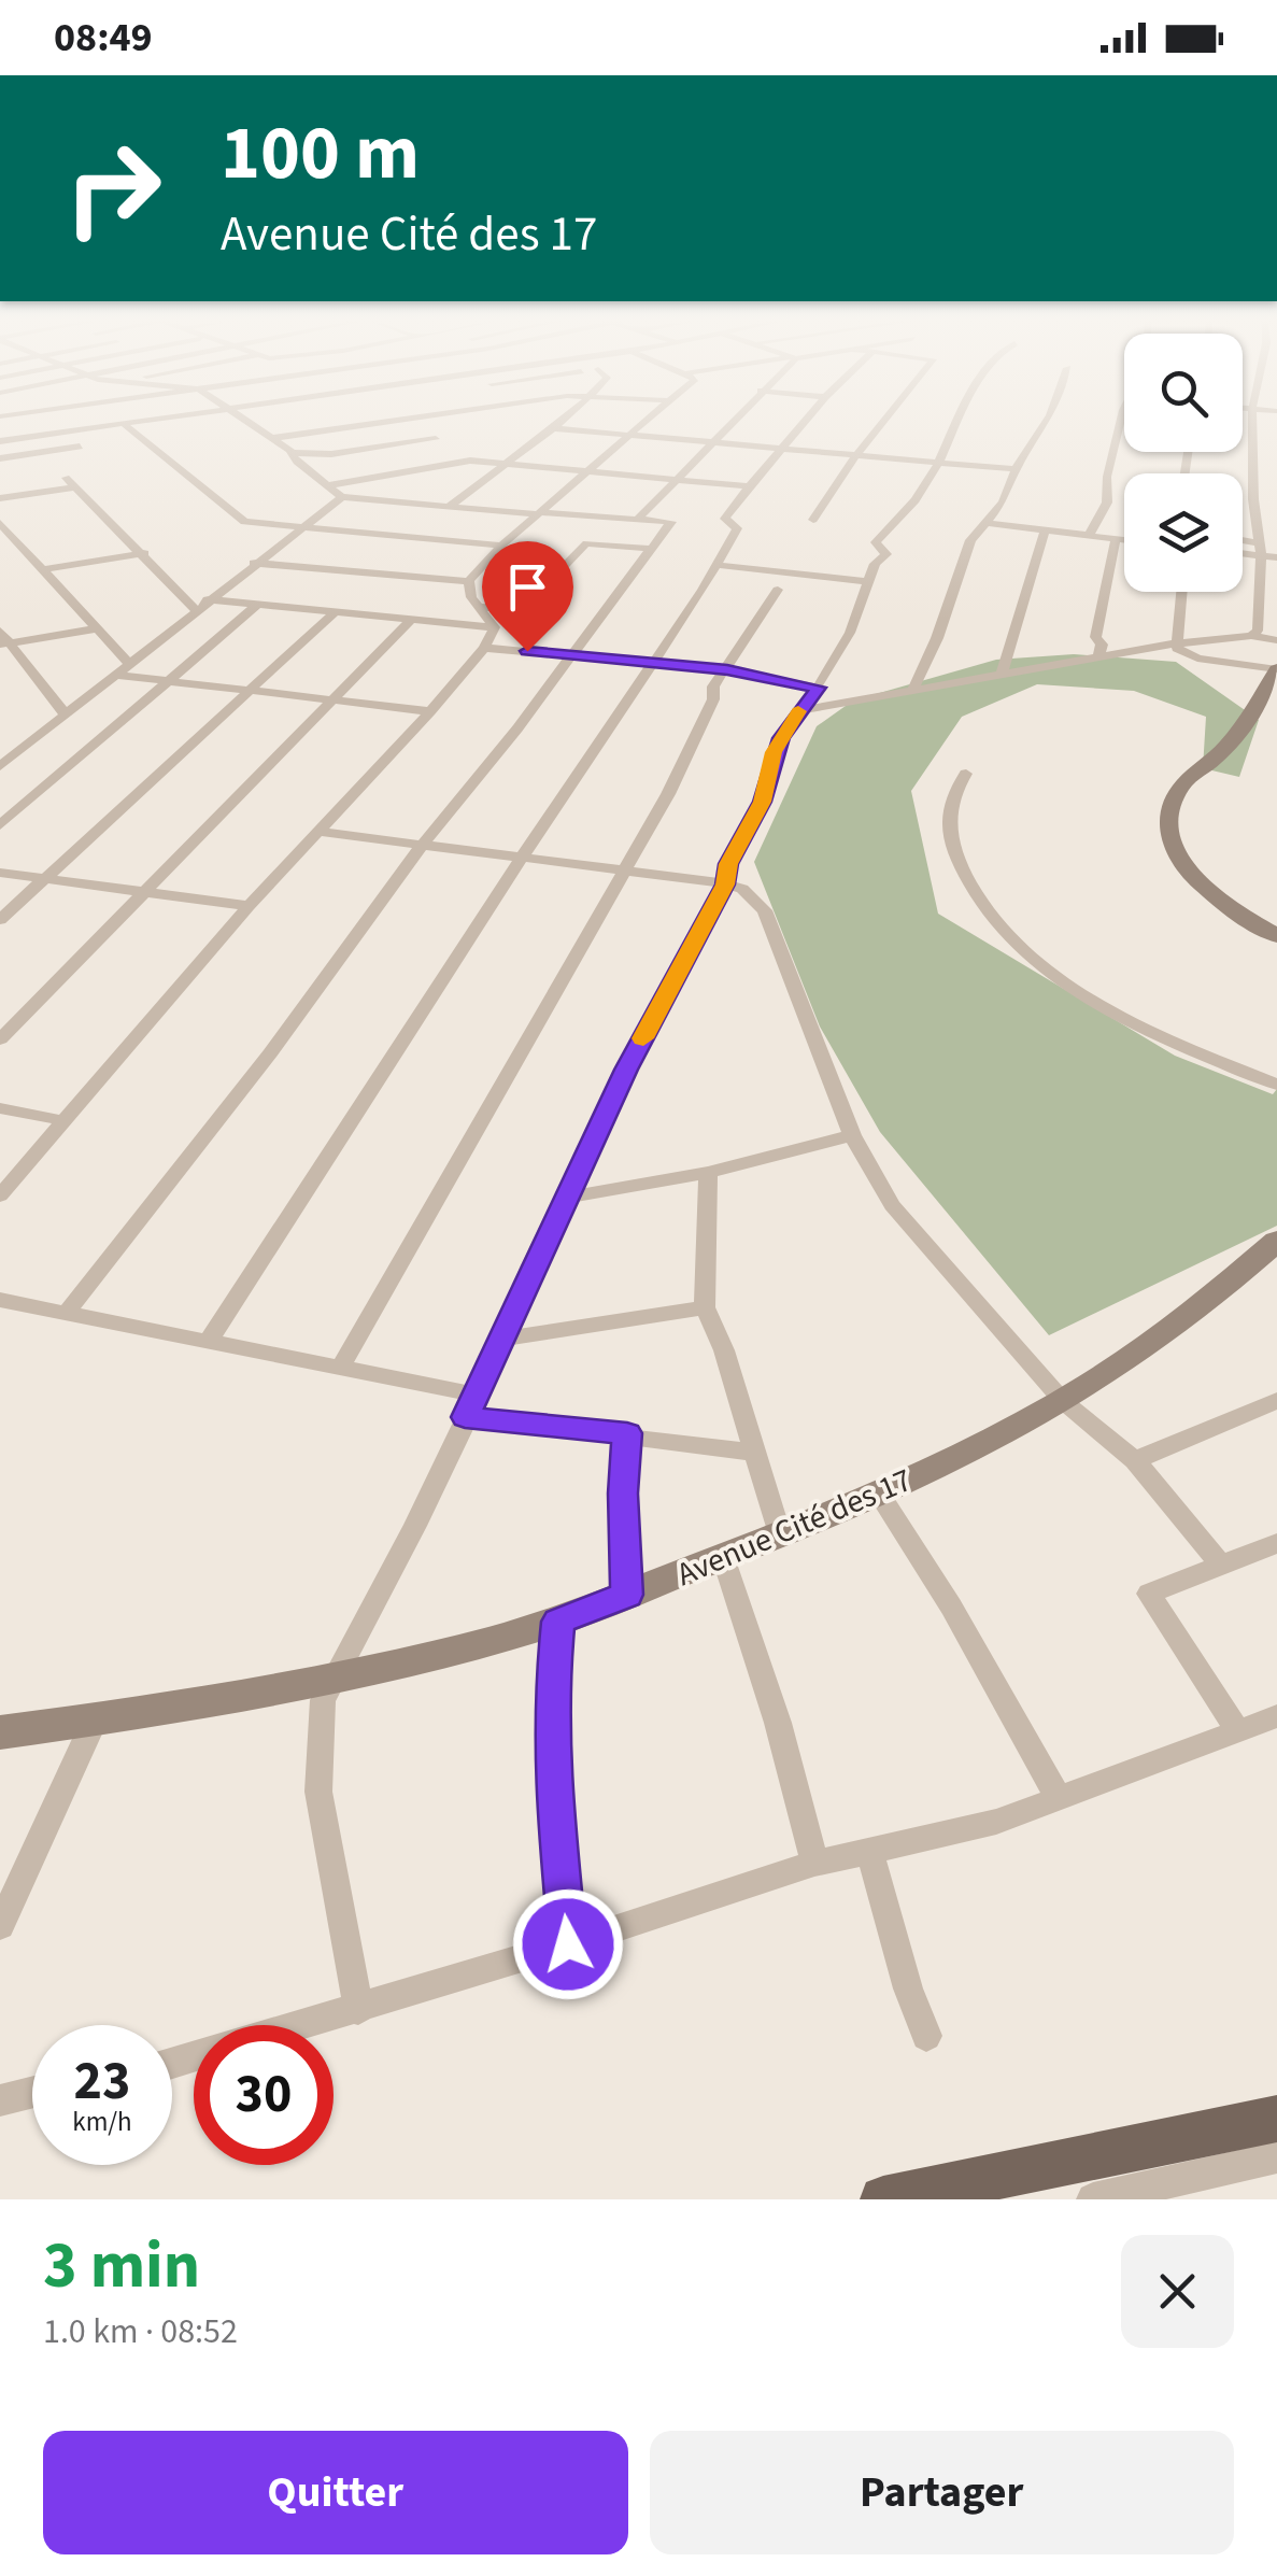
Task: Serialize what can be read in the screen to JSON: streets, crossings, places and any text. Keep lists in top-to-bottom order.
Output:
{
  "streets": {
    "street": ["Avenue Cité des 17"]
  },
  "page": {
    "status": "08:49",
    "turn": ["100 m", "Avenue Cité des 17"],
    "speed": "23 km/h",
    "limit": "30",
    "heading": ["3 min", "1.0 km · 08:52"],
    "buttons": ["Quitter", "Partager"]
  }
}
